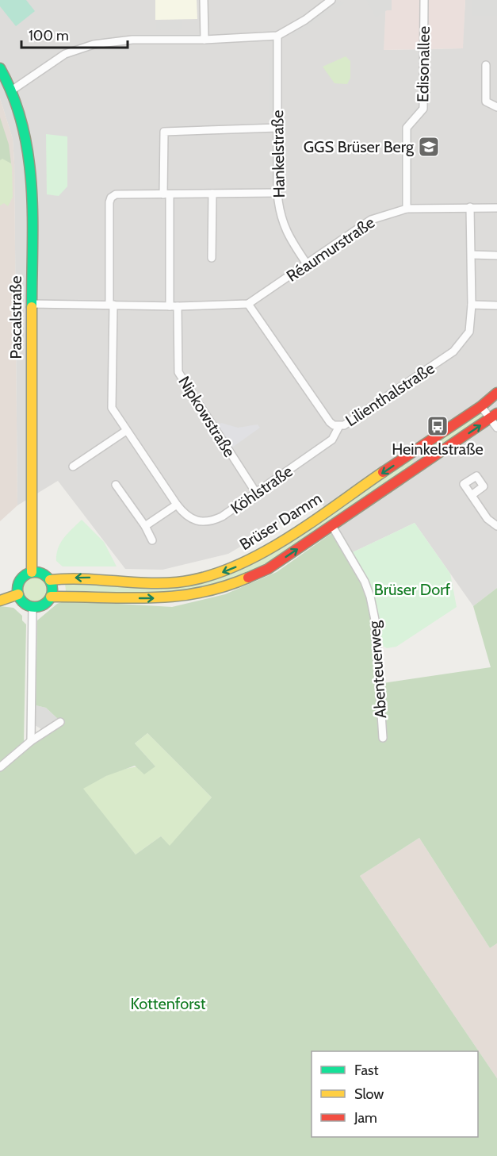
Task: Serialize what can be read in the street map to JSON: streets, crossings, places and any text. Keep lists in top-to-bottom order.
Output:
{
  "streets": {
    "street": [
      "Edisonallee",
      "Hankelstraße",
      "Réaumurstraße",
      "Pascalstraße",
      "Lilienthalstraße",
      "Nipkowstraße",
      "Köhlstraße",
      "Brüser Damm",
      "Abenteuerweg"
    ]
  },
  "crossings": [
    ["Edisonallee", "Réaumurstraße"],
    ["Hankelstraße", "Réaumurstraße"],
    ["Réaumurstraße", "Lilienthalstraße"],
    ["Pascalstraße", "Brüser Damm"],
    ["Lilienthalstraße", "Köhlstraße"],
    ["Nipkowstraße", "Köhlstraße"],
    ["Brüser Damm", "Abenteuerweg"]
  ],
  "parks": ["Brüser Dorf", "Kottenforst"],
  "places": {
    "school or university": ["GGS Brüser Berg"],
    "bus stop": ["Heinkelstraße"]
  },
  "legend": ["Fast", "Slow", "Jam"],
  "scale_bar": "100 m"
}
